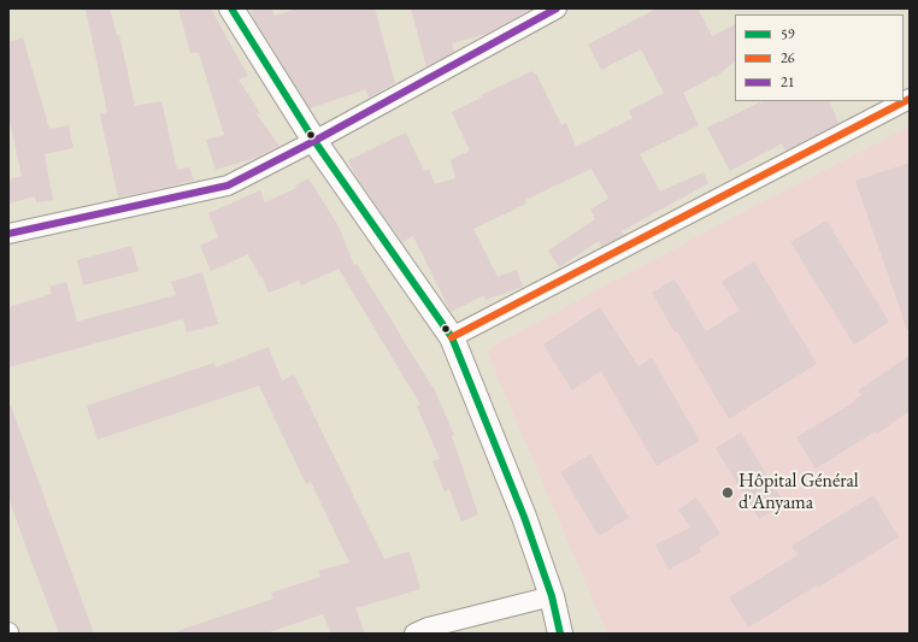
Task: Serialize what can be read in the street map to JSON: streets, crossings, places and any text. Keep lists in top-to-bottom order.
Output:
{
  "places": ["Hôpital Général d'Anyama"],
  "lines": ["transit line 59", "transit line 21", "transit line 26"],
  "legend": ["59", "26", "21"]
}
